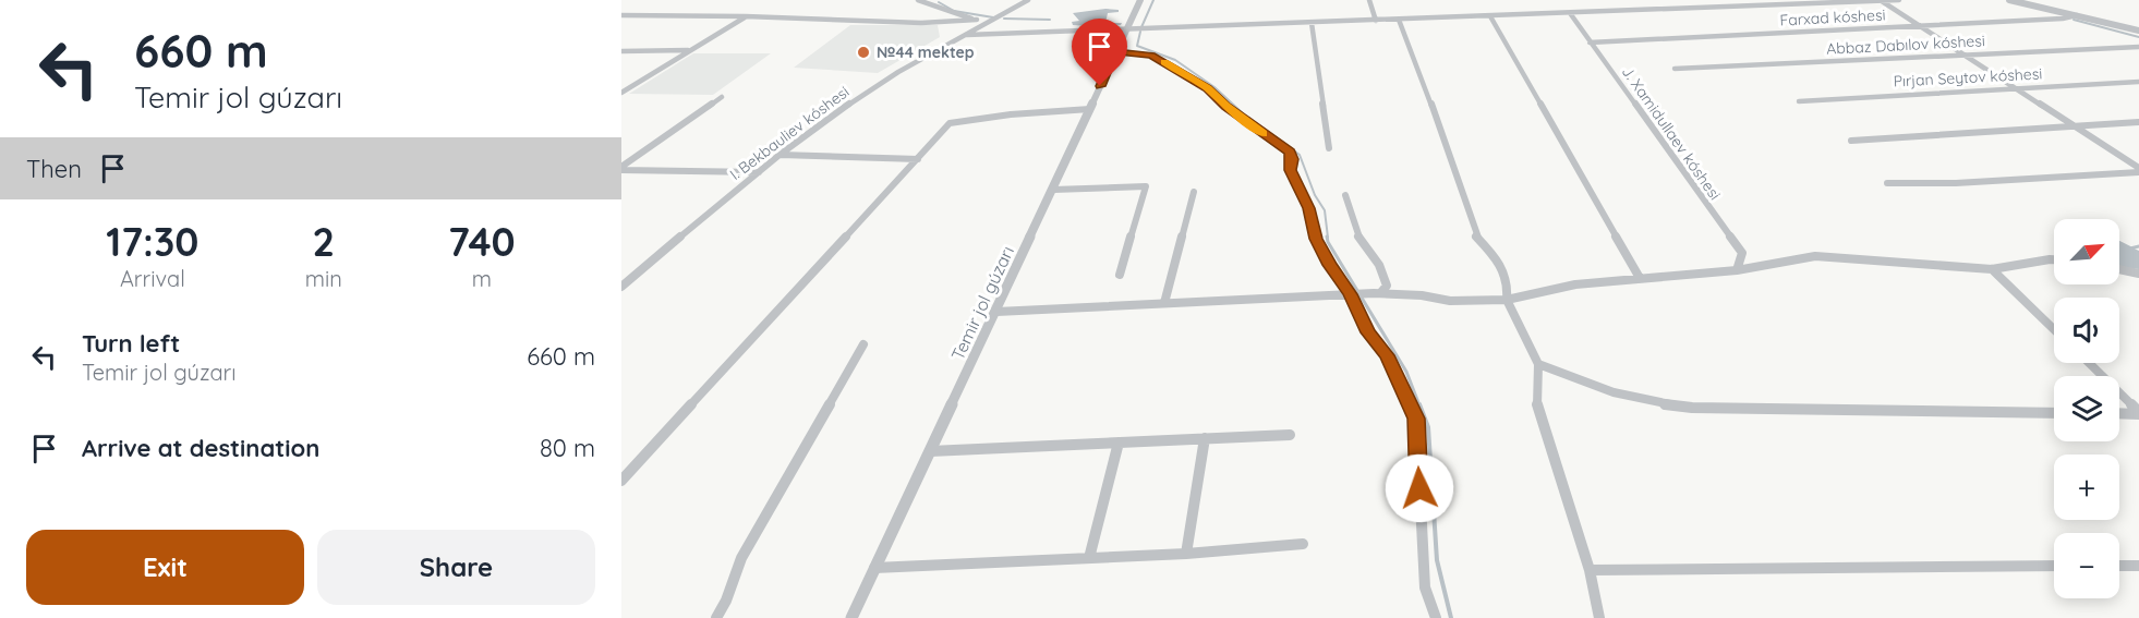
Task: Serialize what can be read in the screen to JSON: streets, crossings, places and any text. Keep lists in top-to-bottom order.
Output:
{
  "streets": {
    "street": [
      "Farxad kóshesi",
      "Abbaz Dabılov kóshesi",
      "Pırjan Seytov kóshesi",
      "I. Bekbauliev kóshesi",
      "J. Xamidullaev kóshesi",
      "Temir jol gúzarı"
    ]
  },
  "crossings": [
    ["Farxad kóshesi", "J. Xamidullaev kóshesi"]
  ],
  "places": ["№44 mektep"],
  "north": "top right",
  "page": {
    "turn": ["660 m", "Temir jol gúzarı"],
    "then": "Then",
    "eta": [
      "17:30",
      "Arrival",
      "2",
      "min",
      "740",
      "m"
    ],
    "map_buttons": ["+", "−"],
    "list": [
      {
        "name": "Turn left",
        "note": "Temir jol gúzarı",
        "value": "660 m"
      },
      {
        "name": "Arrive at destination",
        "value": "80 m"
      }
    ],
    "buttons": ["Exit", "Share"]
  }
}
